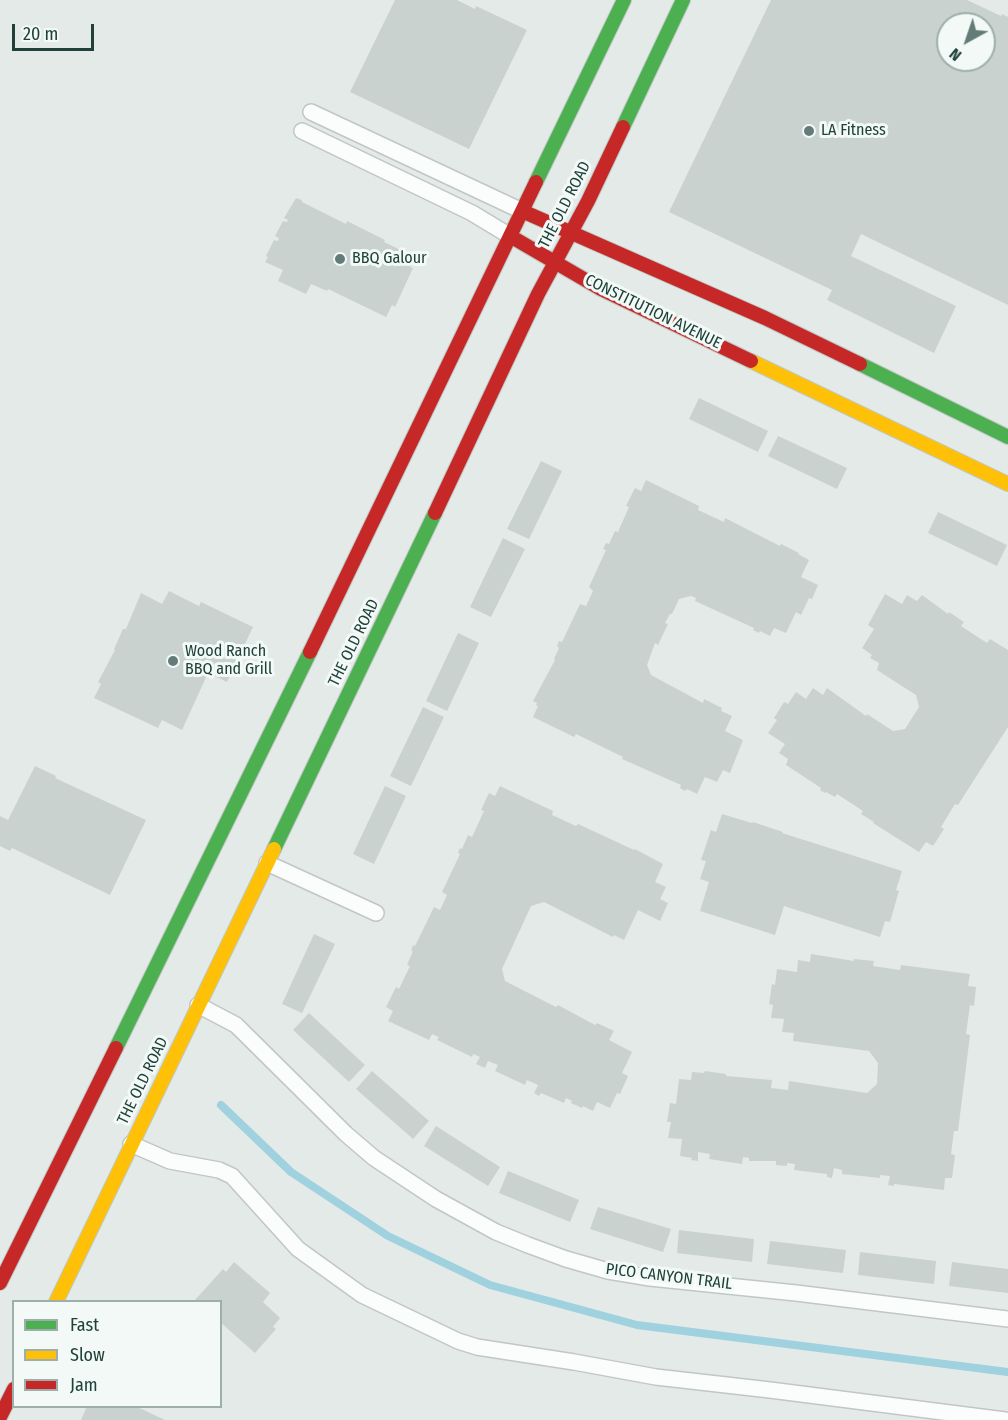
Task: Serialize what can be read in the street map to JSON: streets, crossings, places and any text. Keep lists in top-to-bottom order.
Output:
{
  "streets": {
    "main road": ["THE OLD ROAD", "CONSTITUTION AVENUE"],
    "lane": ["PICO CANYON TRAIL"]
  },
  "crossings": [
    ["THE OLD ROAD", "CONSTITUTION AVENUE"],
    ["THE OLD ROAD", "PICO CANYON TRAIL"]
  ],
  "places": ["LA Fitness", "BBQ Galour", "Wood Ranch BBQ and Grill"],
  "legend": ["Fast", "Slow", "Jam"],
  "scale_bar": "20 m",
  "north": "bottom left"
}
